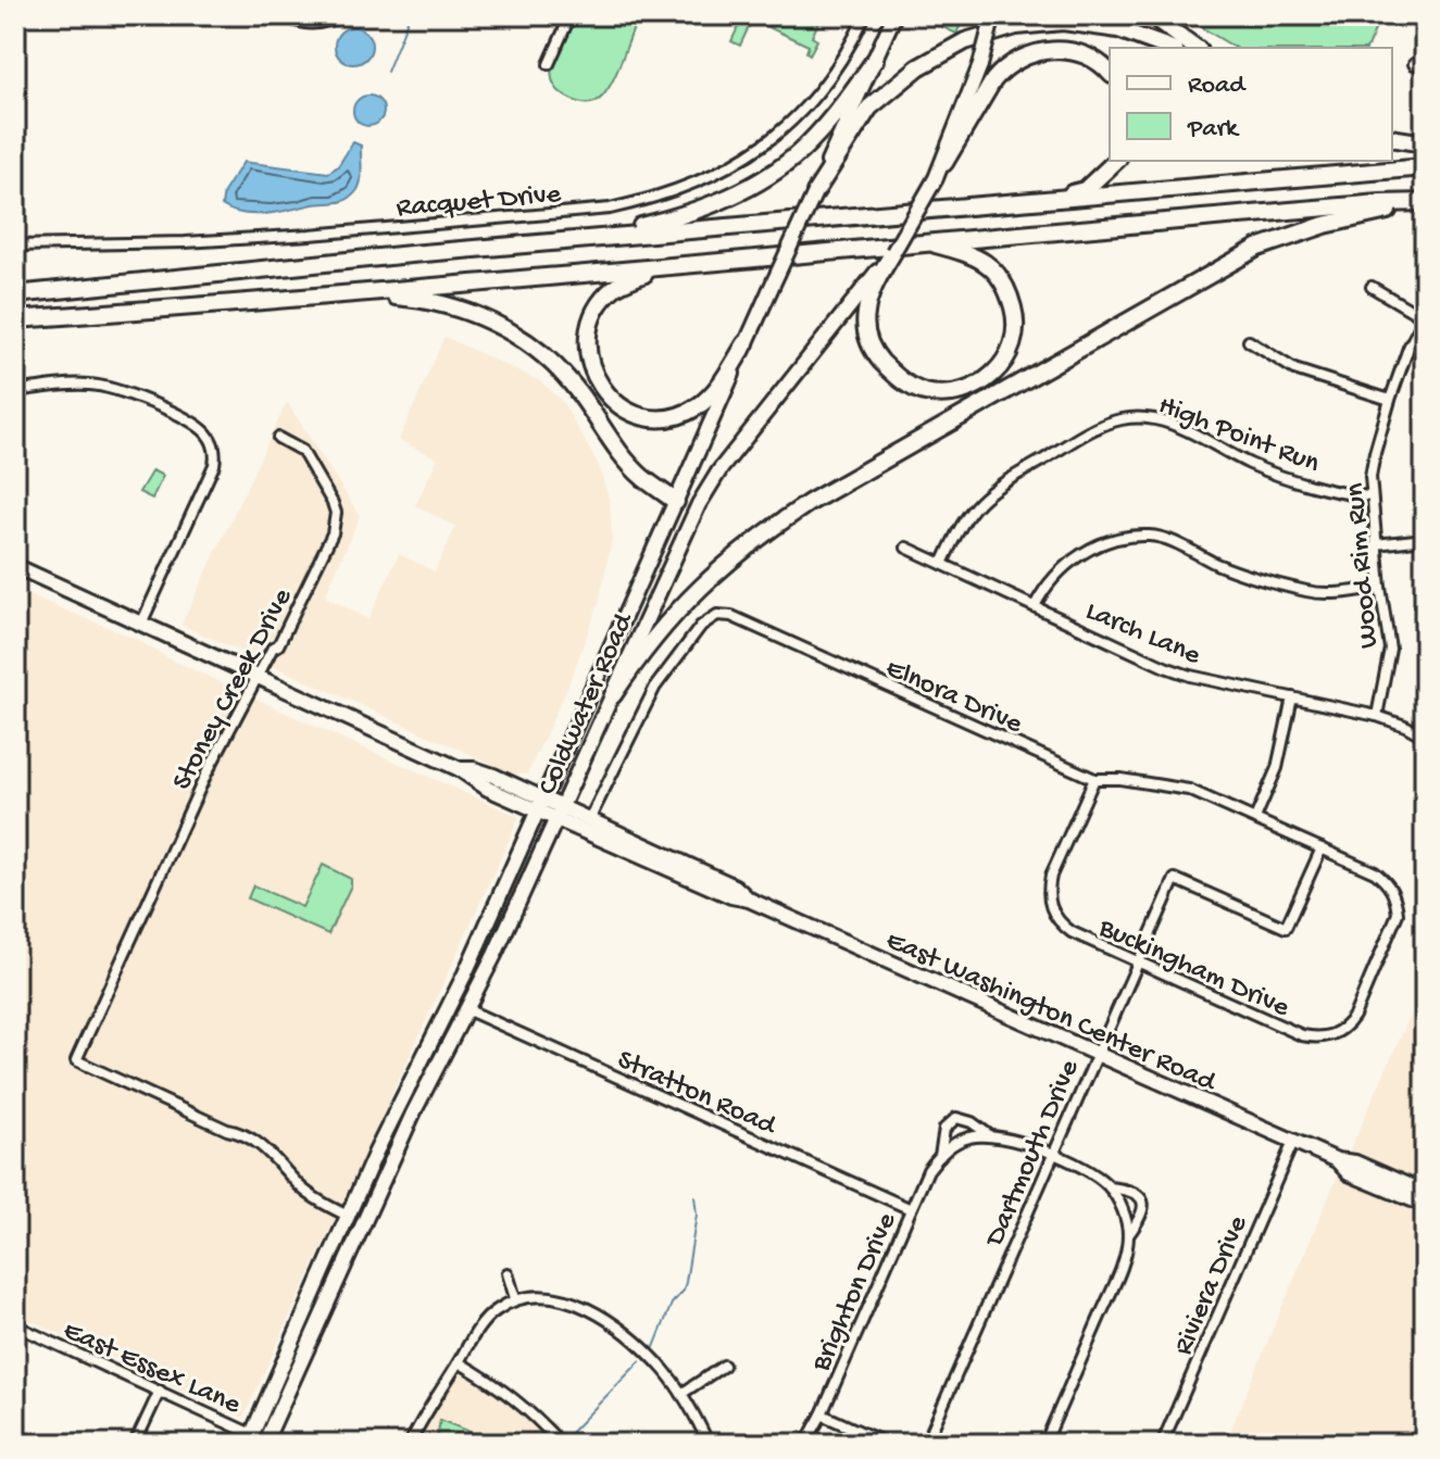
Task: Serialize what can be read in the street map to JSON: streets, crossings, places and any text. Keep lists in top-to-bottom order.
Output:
{
  "streets": {
    "main road": ["Coldwater Road", "East Washington Center Road"],
    "street": [
      "Racquet Drive",
      "High Point Run",
      "Wood Rim Run",
      "Larch Lane",
      "Stoney Creek Drive",
      "Elnora Drive",
      "Buckingham Drive",
      "Stratton Road",
      "Dartmouth Drive",
      "Riviera Drive",
      "Brighton Drive",
      "East Essex Lane"
    ]
  },
  "crossings": [
    ["High Point Run", "Wood Rim Run"],
    ["High Point Run", "Larch Lane"],
    ["Wood Rim Run", "Larch Lane"],
    ["Stoney Creek Drive", "Coldwater Road"],
    ["Stoney Creek Drive", "East Washington Center Road"],
    ["Elnora Drive", "Buckingham Drive"],
    ["Elnora Drive", "East Washington Center Road"],
    ["Elnora Drive", "Dartmouth Drive"],
    ["Coldwater Road", "East Washington Center Road"],
    ["Coldwater Road", "Stratton Road"],
    ["Coldwater Road", "East Essex Lane"],
    ["Buckingham Drive", "Dartmouth Drive"],
    ["East Washington Center Road", "Dartmouth Drive"],
    ["East Washington Center Road", "Riviera Drive"],
    ["Stratton Road", "Brighton Drive"],
    ["Dartmouth Drive", "Brighton Drive"]
  ],
  "legend": ["Road", "Park"]
}
